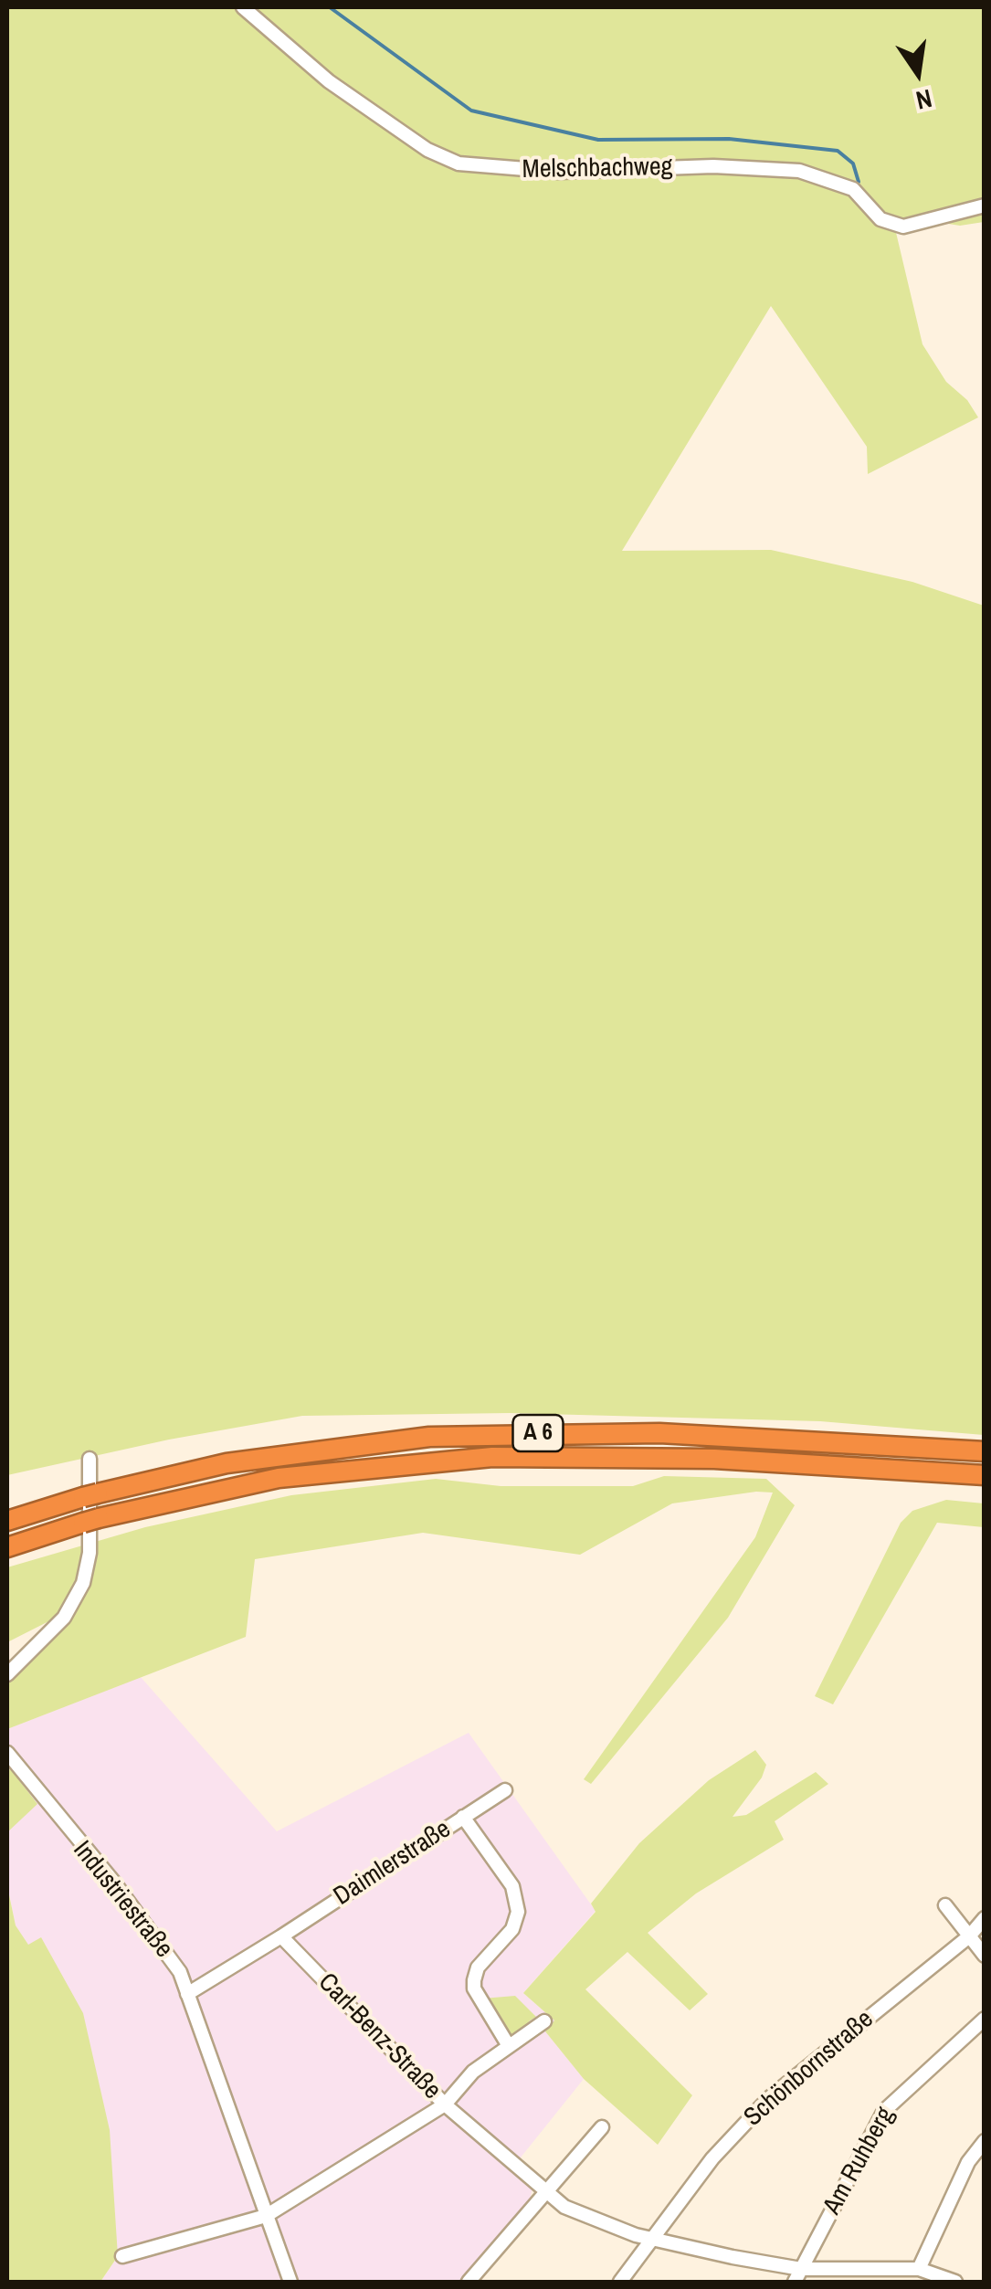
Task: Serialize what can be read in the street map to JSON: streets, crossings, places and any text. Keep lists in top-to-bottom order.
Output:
{
  "streets": {
    "highway": ["A 6"],
    "street": [
      "Melschbachweg",
      "Daimlerstraße",
      "Industriestraße",
      "Carl-Benz-Straße",
      "Schönbornstraße",
      "Am Ruhberg"
    ]
  },
  "crossings": [
    ["Daimlerstraße", "Carl-Benz-Straße"],
    ["Industriestraße", "Carl-Benz-Straße"]
  ],
  "north": "bottom"
}
